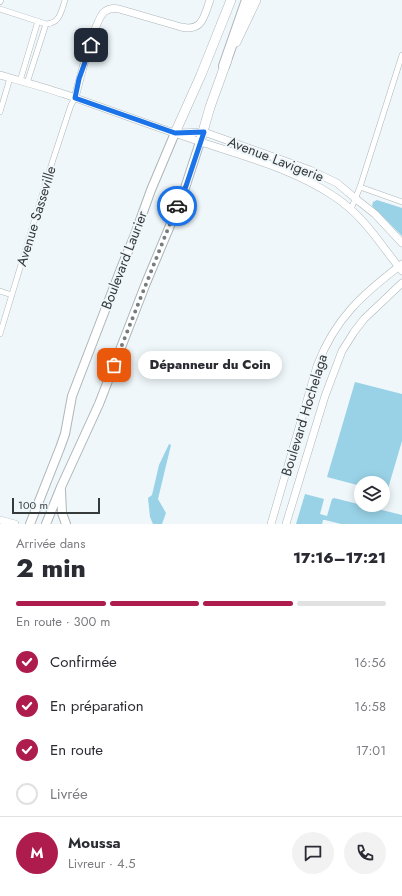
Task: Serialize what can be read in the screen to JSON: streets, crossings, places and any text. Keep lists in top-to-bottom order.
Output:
{
  "streets": {
    "highway": ["Boulevard Laurier"],
    "street": ["Avenue Lavigerie", "Avenue Sasseville", "Boulevard Hochelaga"]
  },
  "crossings": [
    ["Avenue Lavigerie", "Avenue Sasseville"],
    ["Avenue Lavigerie", "Boulevard Laurier"],
    ["Avenue Lavigerie", "Boulevard Hochelaga"]
  ],
  "places": ["Dépanneur du Coin"],
  "scale_bar": "100 m",
  "page": {
    "bubble": "Dépanneur du Coin",
    "scale": "100 m",
    "heading": ["2 min", "Arrivée dans", "17:16–17:21"],
    "panel": ["Moussa", "Livreur · 4.5"],
    "bar": "En route · 300 m",
    "list": [
      ["Confirmée", "16:56"],
      ["En préparation", "16:58"],
      ["En route", "17:01"],
      "Livrée"
    ],
    "round": "M"
  }
}
